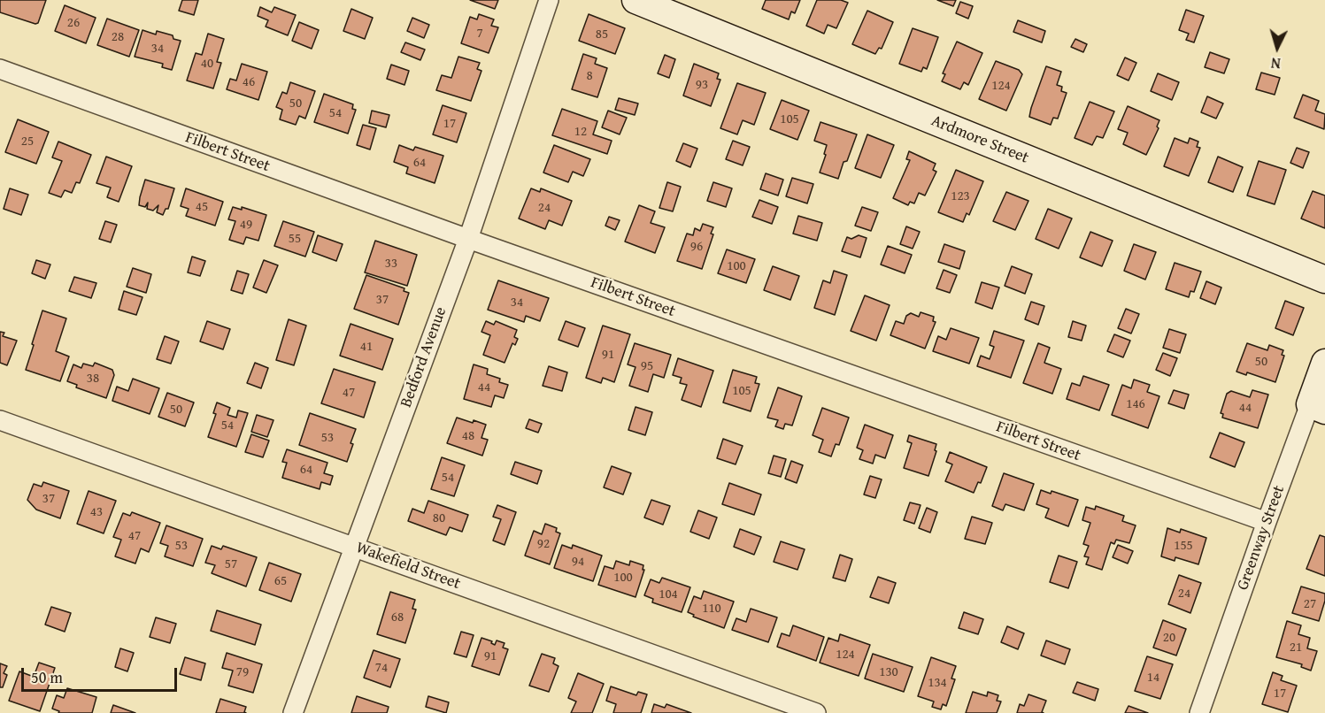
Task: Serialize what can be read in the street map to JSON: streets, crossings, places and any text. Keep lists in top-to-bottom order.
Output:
{
  "streets": {
    "main road": ["Ardmore Street", "Greenway Street"],
    "street": ["Filbert Street", "Bedford Avenue", "Wakefield Street"]
  },
  "crossings": [
    ["Filbert Street", "Bedford Avenue"],
    ["Filbert Street", "Greenway Street"],
    ["Bedford Avenue", "Wakefield Street"]
  ],
  "house_numbers": [
    "26",
    "7",
    "85",
    "28",
    "34",
    "40",
    "8",
    "46",
    "93",
    "124",
    "50",
    "54",
    "105",
    "17",
    "12",
    "25",
    "64",
    "123",
    "45",
    "24",
    "49",
    "55",
    "96",
    "33",
    "100",
    "37",
    "34",
    "41",
    "91",
    "50",
    "95",
    "38",
    "44",
    "105",
    "47",
    "146",
    "44",
    "50",
    "54",
    "48",
    "53",
    "64",
    "54",
    "37",
    "43",
    "80",
    "47",
    "92",
    "53",
    "155",
    "94",
    "57",
    "100",
    "65",
    "24",
    "104",
    "27",
    "110",
    "68",
    "20",
    "21",
    "124",
    "91",
    "74",
    "79",
    "130",
    "14",
    "134",
    "17"
  ],
  "scale_bar": "50 m",
  "north": "bottom"
}
